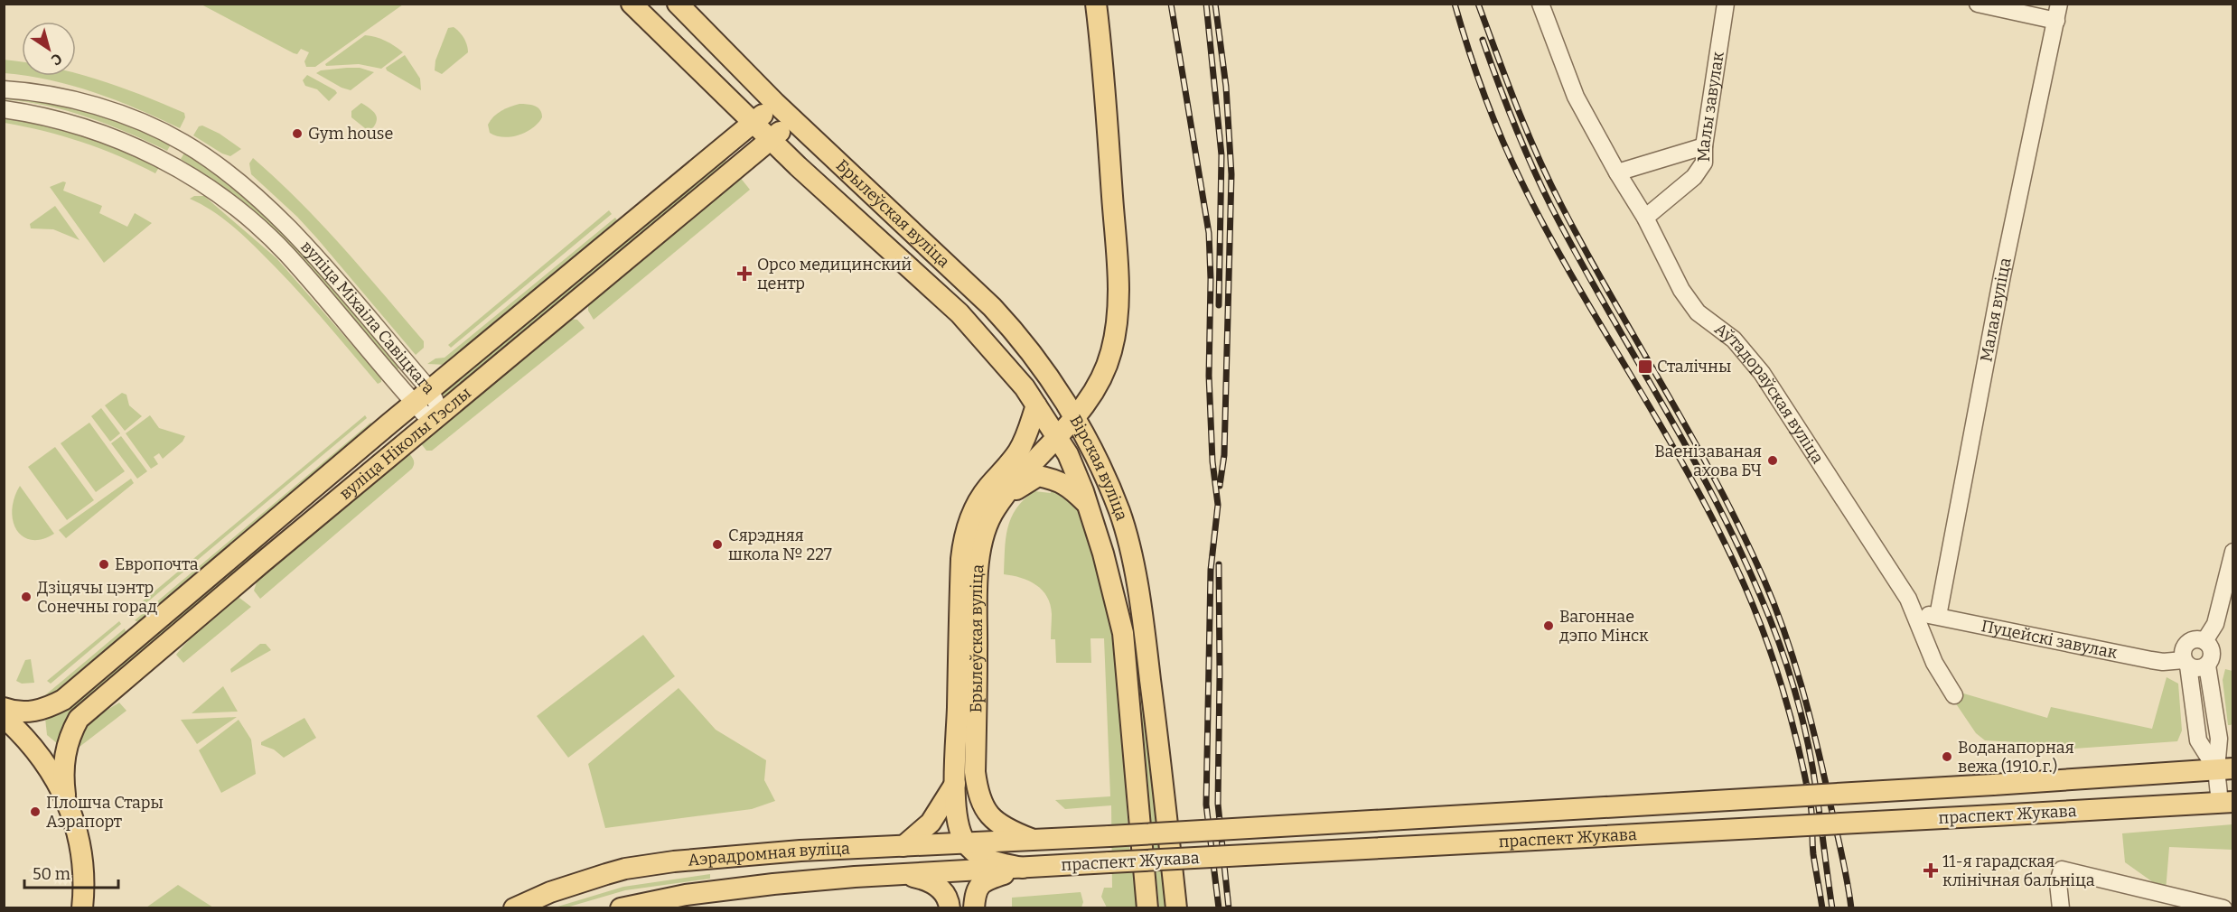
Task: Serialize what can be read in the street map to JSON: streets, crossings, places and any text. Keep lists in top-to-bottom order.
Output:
{
  "streets": {
    "main road": [
      "Брылеўская вуліца",
      "вуліца Ніколы Тэслы",
      "Вірская вуліца",
      "праспект Жукава",
      "Аэрадромная вуліца"
    ],
    "street": [
      "Малы завулак",
      "Малая вуліца",
      "вуліца Міхаіла Савіцкага",
      "Аўтадораўская вуліца",
      "Пуцейскі завулак"
    ]
  },
  "crossings": [
    ["Малы завулак", "Аўтадораўская вуліца"],
    ["Брылеўская вуліца", "вуліца Ніколы Тэслы"],
    ["Брылеўская вуліца", "Вірская вуліца"],
    ["Брылеўская вуліца", "праспект Жукава"],
    ["Брылеўская вуліца", "Аэрадромная вуліца"],
    ["Малая вуліца", "Пуцейскі завулак"],
    ["вуліца Міхаіла Савіцкага", "вуліца Ніколы Тэслы"],
    ["Аўтадораўская вуліца", "Пуцейскі завулак"],
    ["праспект Жукава", "Аэрадромная вуліца"]
  ],
  "places": {
    "other": [
      "Gym house",
      "Ваенізаваная ахова БЧ",
      "Сярэдняя школа № 227",
      "Европочта",
      "Дзіцячы цэнтр Сонечны горад",
      "Вагоннае дэпо Мінск",
      "Воданапорная вежа (1910 г.)",
      "Плошча Стары Аэрапорт"
    ],
    "health": ["Орсо медицинский центр", "11-я гарадская клінічная бальніца"],
    "transit": ["Сталічны"]
  },
  "scale_bar": "50 m",
  "north": "bottom right"
}
